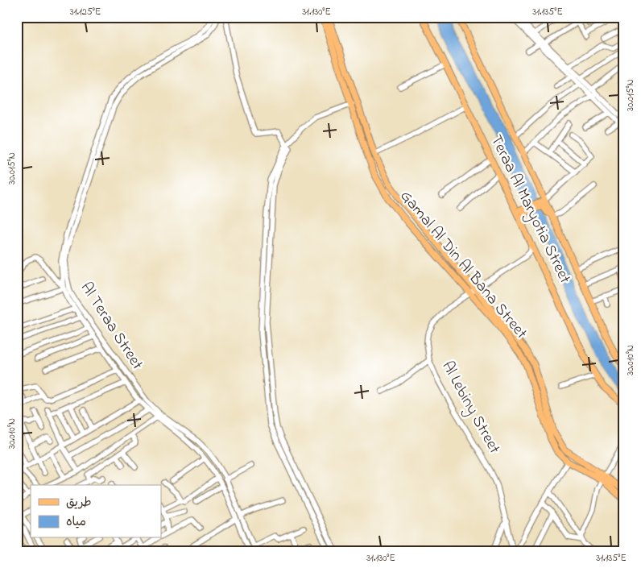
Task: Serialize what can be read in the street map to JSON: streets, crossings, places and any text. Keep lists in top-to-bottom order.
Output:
{
  "streets": {
    "main road": ["Teraa Al Maryotia Street", "Gamal Al Din Al Bana Street"],
    "street": ["Al Teraa Street", "Al Lebiny Street"]
  },
  "crossings": [
    ["Teraa Al Maryotia Street", "Al Lebiny Street"],
    ["Gamal Al Din Al Bana Street", "Al Lebiny Street"]
  ],
  "legend": ["طريق", "مياه"],
  "coordinates": [
    "31.125°E",
    "31.130°E",
    "31.135°E",
    "30.015°N",
    "30.010°N"
  ]
}
